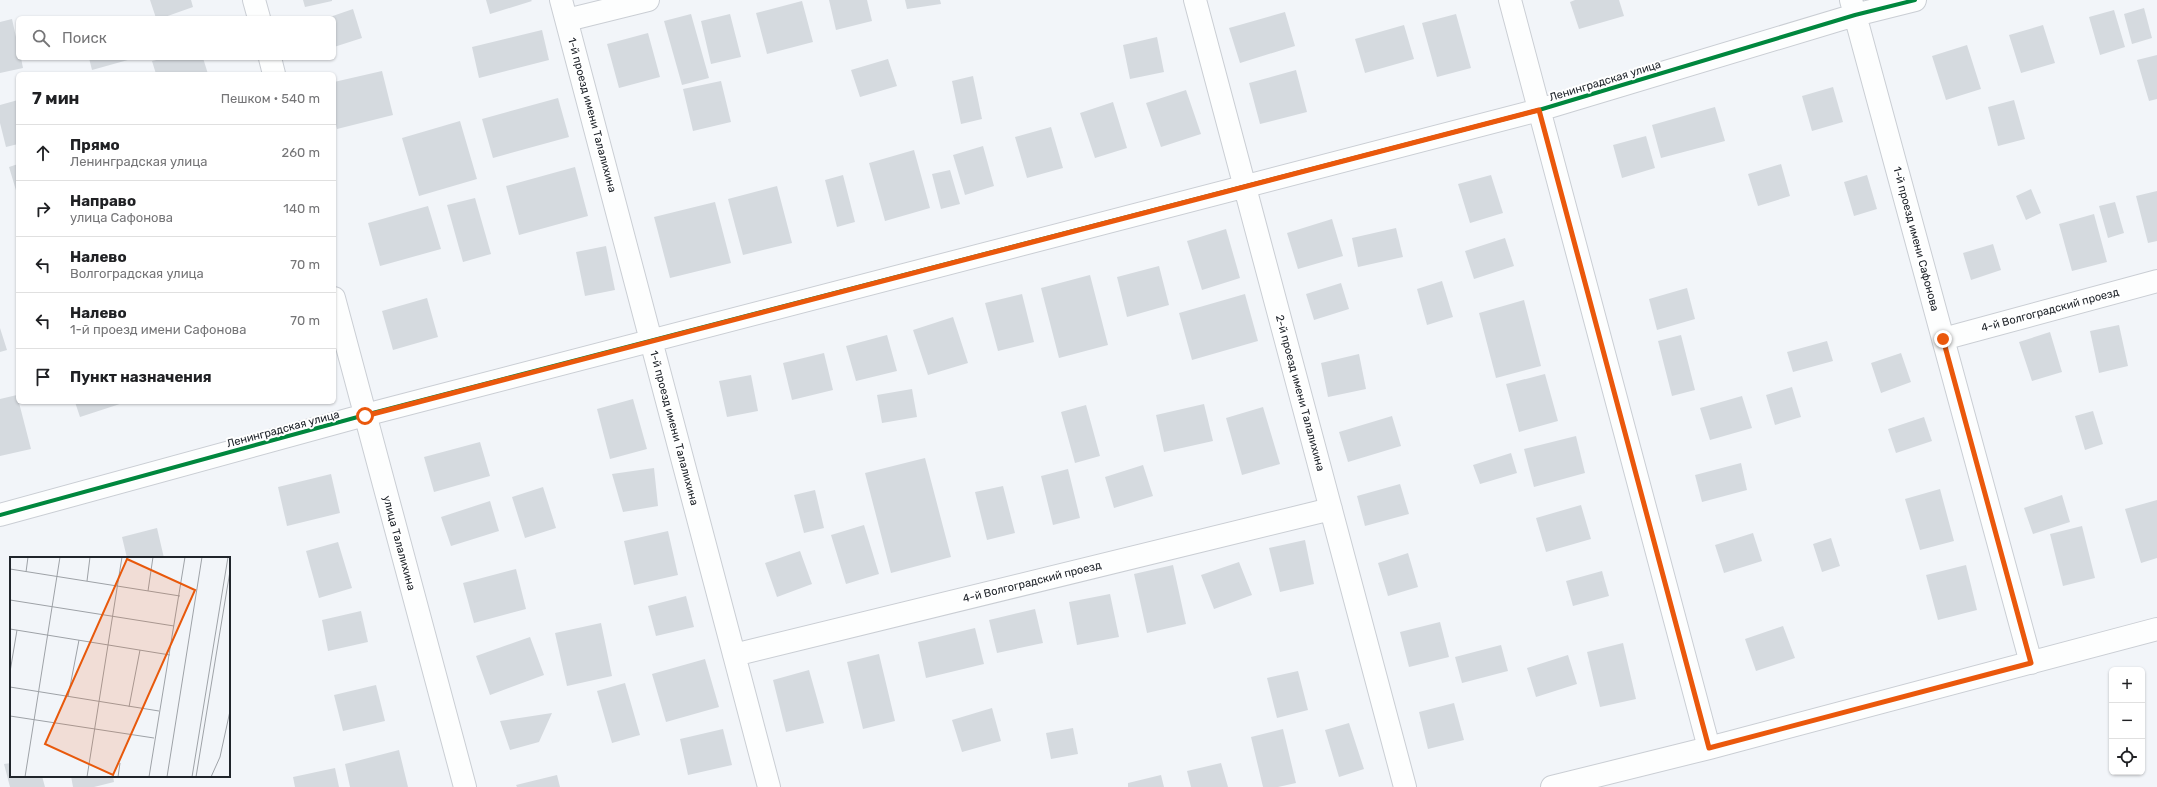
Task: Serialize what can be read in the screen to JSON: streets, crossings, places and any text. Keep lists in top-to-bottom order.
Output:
{
  "streets": {
    "street": [
      "Ленинградская улица",
      "1-й проезд имени Талалихина",
      "1-й проезд имени Сафонова",
      "4-й Волгоградский проезд",
      "2-й проезд имени Талалихина",
      "улица Талалихина"
    ]
  },
  "crossings": [
    ["Ленинградская улица", "1-й проезд имени Талалихина"],
    ["Ленинградская улица", "1-й проезд имени Сафонова"],
    ["Ленинградская улица", "2-й проезд имени Талалихина"],
    ["Ленинградская улица", "улица Талалихина"],
    ["1-й проезд имени Талалихина", "4-й Волгоградский проезд"],
    ["1-й проезд имени Сафонова", "4-й Волгоградский проезд"],
    ["4-й Волгоградский проезд", "2-й проезд имени Талалихина"]
  ],
  "page": {
    "search": "Поиск",
    "heading": ["7 мин", "Пешком · 540 m"],
    "list": [
      ["Прямо", "Ленинградская улица", "260 m"],
      ["Направо", "улица Сафонова", "140 m"],
      ["Налево", "Волгоградская улица", "70 m"],
      ["Налево", "1-й проезд имени Сафонова", "70 m"],
      "Пункт назначения"
    ],
    "map_buttons": ["+", "−"]
  }
}
